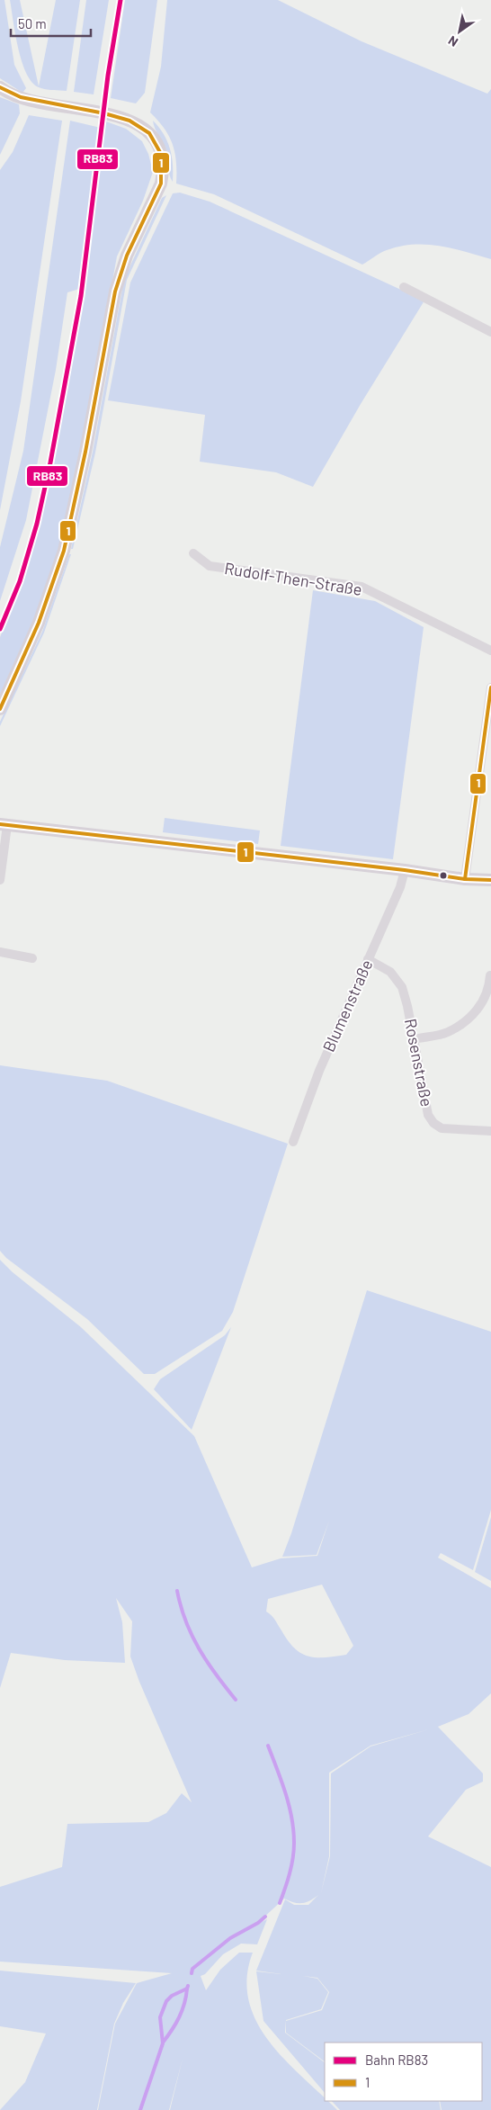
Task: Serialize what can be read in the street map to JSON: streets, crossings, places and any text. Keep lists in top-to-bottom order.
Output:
{
  "streets": {
    "street": ["Rudolf-Then-Straße", "Blumenstraße", "Rosenstraße"]
  },
  "crossings": [
    ["Blumenstraße", "Rosenstraße"]
  ],
  "lines": ["rail line RB83", "transit line 1"],
  "legend": ["Bahn RB83", "1"],
  "scale_bar": "50 m",
  "north": "bottom left"
}
